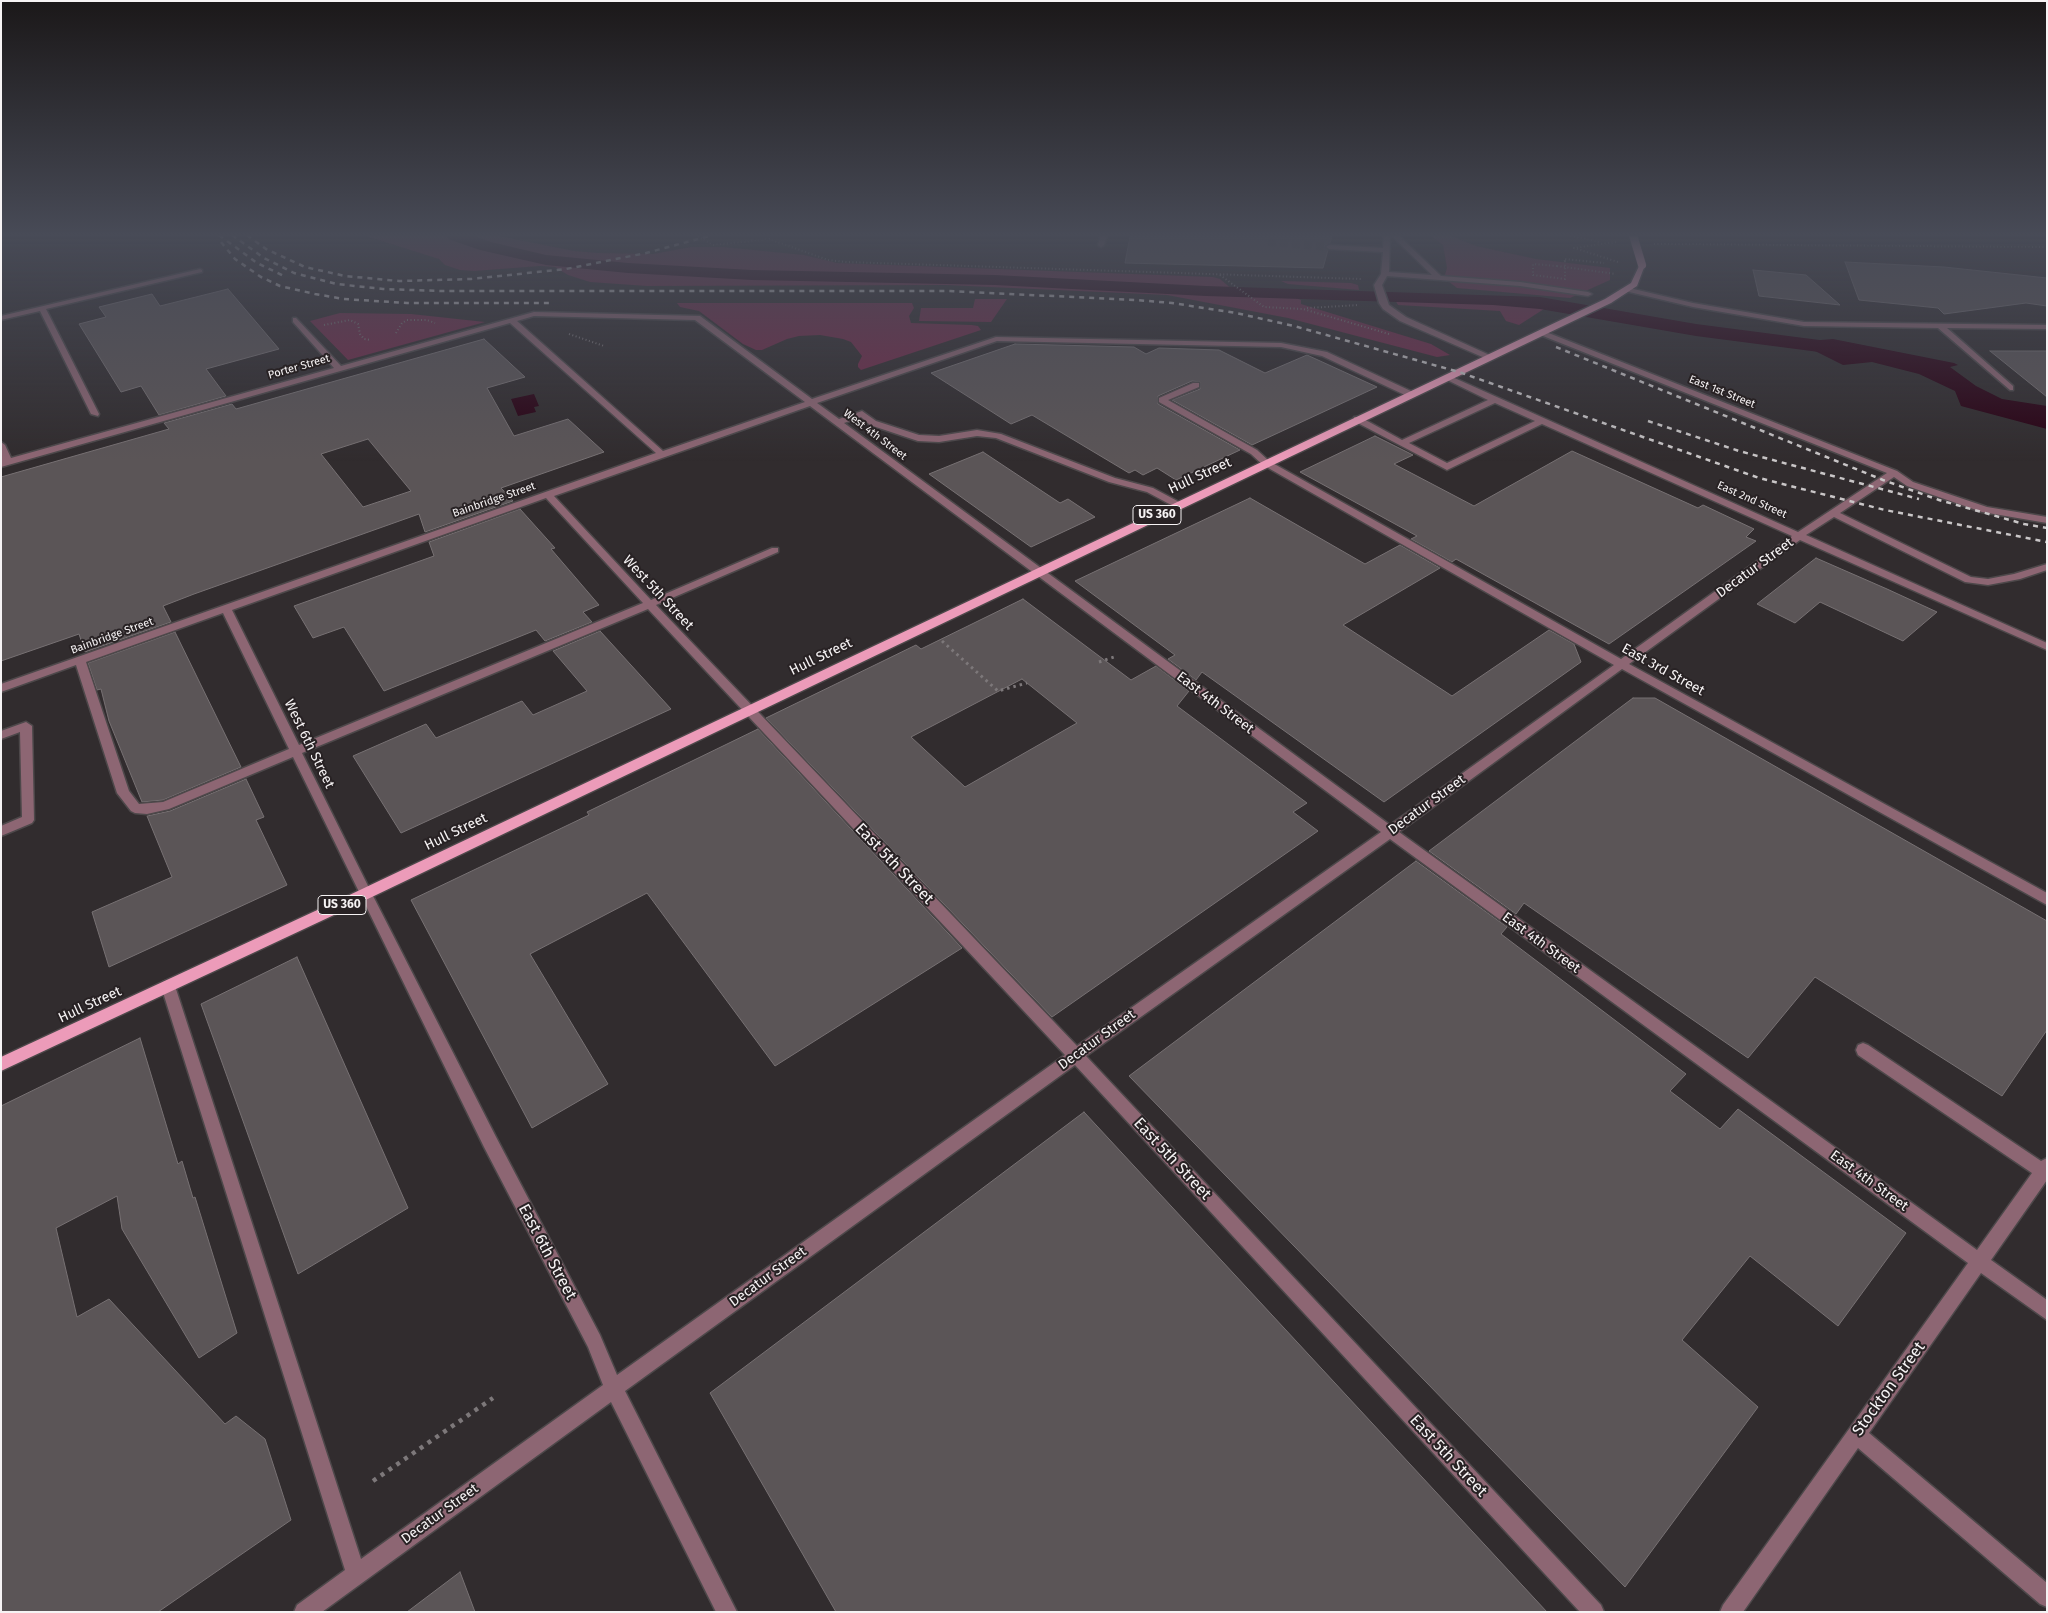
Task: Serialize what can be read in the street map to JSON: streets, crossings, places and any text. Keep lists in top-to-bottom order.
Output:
{
  "streets": {
    "main road": ["Hull Street", "US 360"],
    "street": [
      "Porter Street",
      "East 1st Street",
      "West 4th Street",
      "Bainbridge Street",
      "East 2nd Street",
      "Decatur Street",
      "West 5th Street",
      "East 3rd Street",
      "East 4th Street",
      "West 6th Street",
      "East 5th Street",
      "East 6th Street",
      "Stockton Street"
    ]
  },
  "crossings": [
    ["Porter Street", "West 4th Street"],
    ["East 1st Street", "Hull Street"],
    ["East 1st Street", "Decatur Street"],
    ["West 4th Street", "Hull Street"],
    ["West 4th Street", "Bainbridge Street"],
    ["West 4th Street", "East 4th Street"],
    ["Hull Street", "Bainbridge Street"],
    ["Hull Street", "East 2nd Street"],
    ["Hull Street", "West 5th Street"],
    ["Hull Street", "East 3rd Street"],
    ["Hull Street", "East 4th Street"],
    ["Hull Street", "West 6th Street"],
    ["Hull Street", "East 5th Street"],
    ["Hull Street", "East 6th Street"],
    ["Bainbridge Street", "West 5th Street"],
    ["Bainbridge Street", "West 6th Street"],
    ["East 2nd Street", "Decatur Street"],
    ["Decatur Street", "East 3rd Street"],
    ["Decatur Street", "East 4th Street"],
    ["Decatur Street", "East 5th Street"],
    ["Decatur Street", "East 6th Street"],
    ["West 5th Street", "East 5th Street"],
    ["East 4th Street", "Stockton Street"],
    ["West 6th Street", "East 6th Street"]
  ]
}
